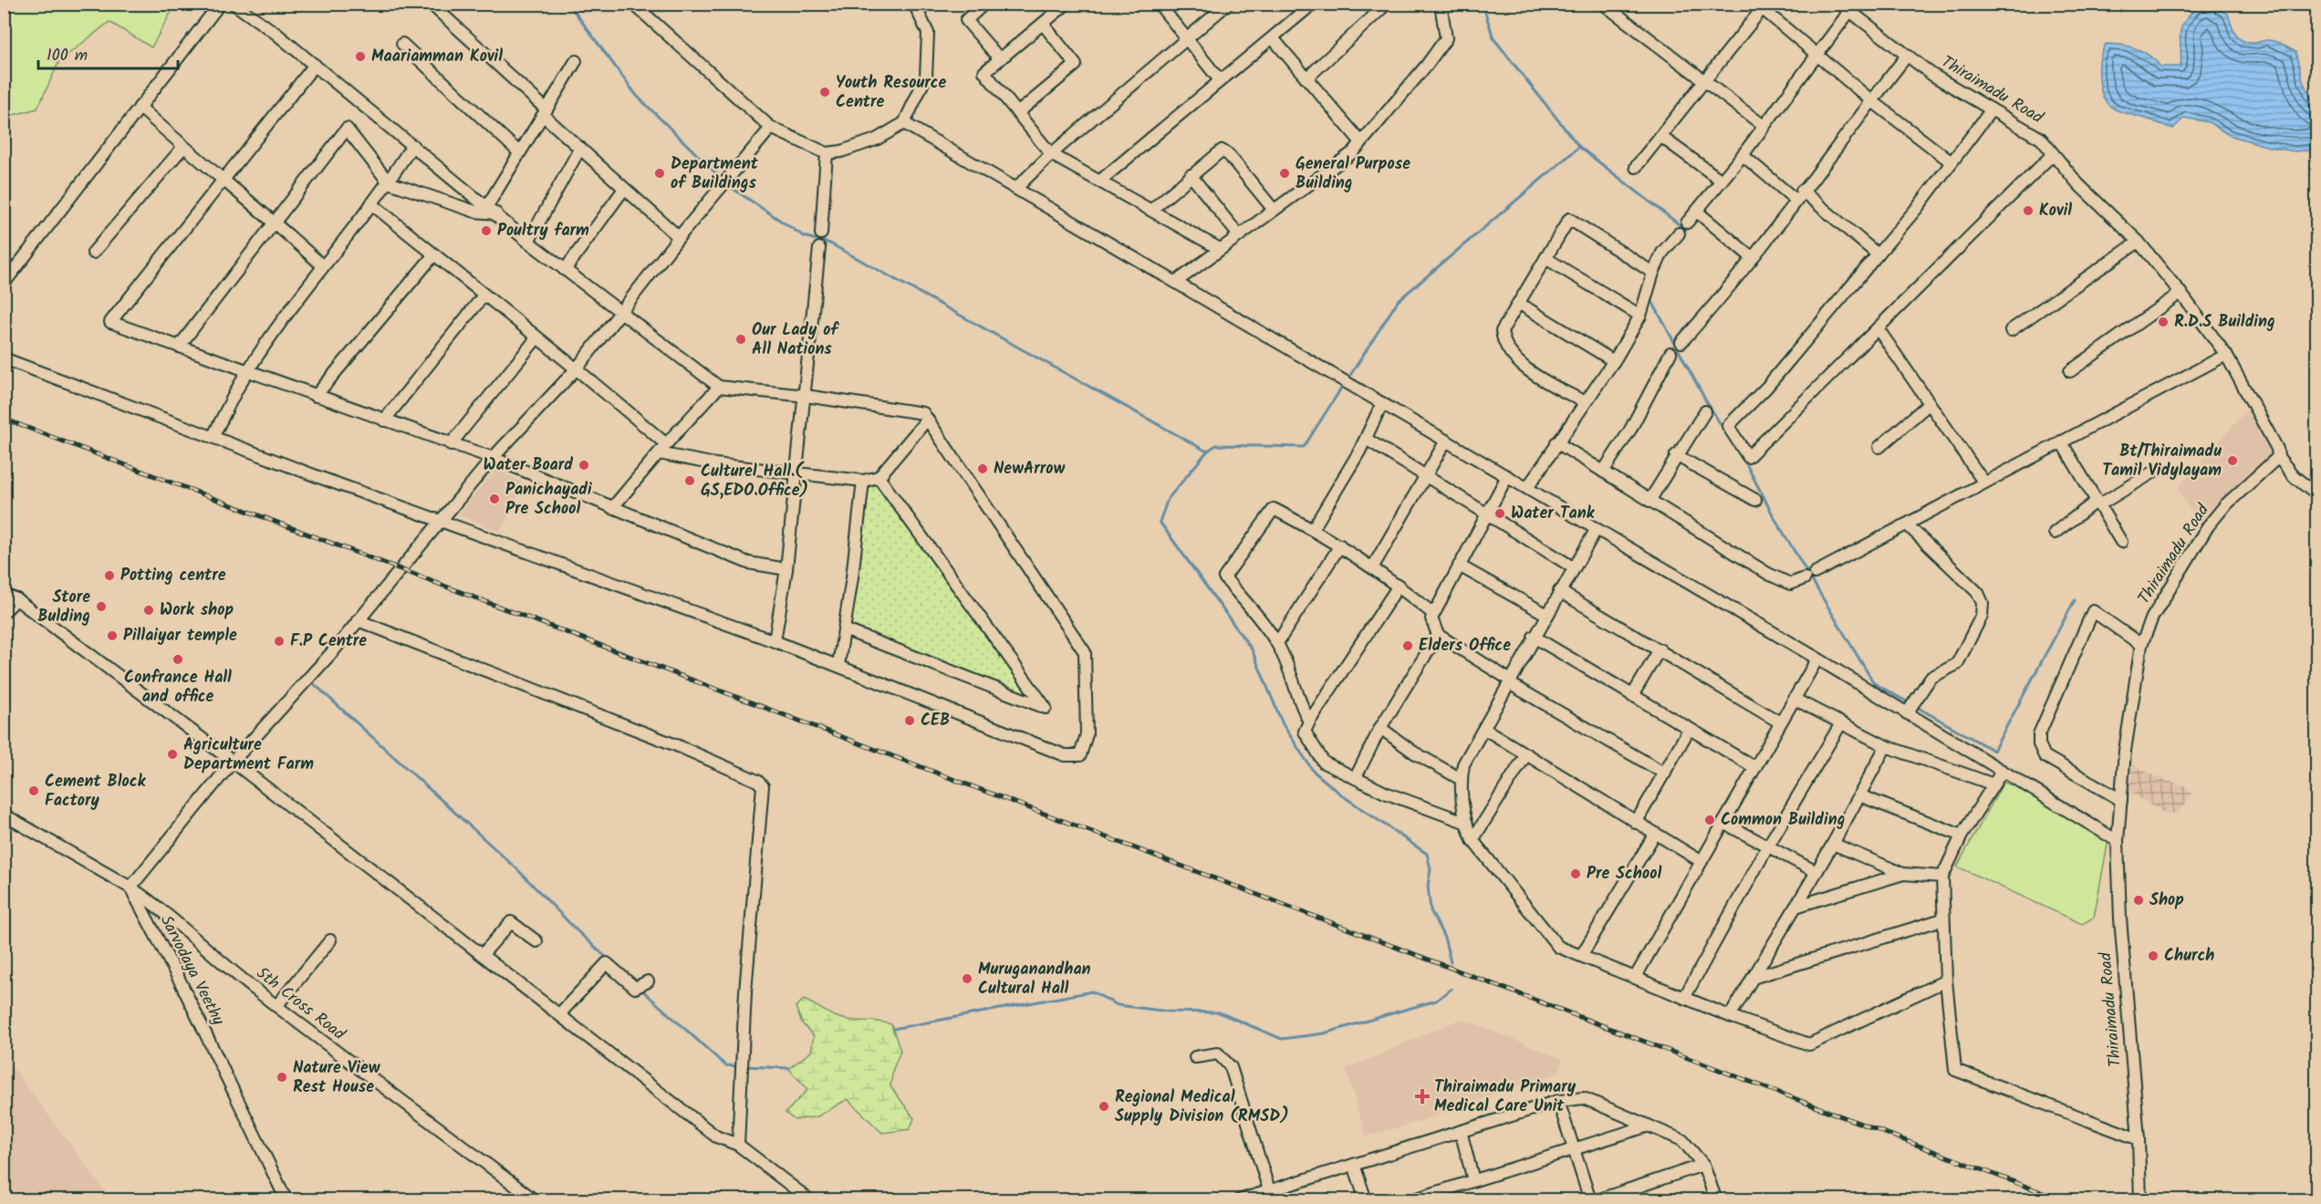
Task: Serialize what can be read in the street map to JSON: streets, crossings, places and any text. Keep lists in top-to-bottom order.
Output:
{
  "streets": {
    "street": ["Thiraimadu Road", "Sarvodaya Veethy", "5th Cross Road"]
  },
  "crossings": [
    ["Sarvodaya Veethy", "5th Cross Road"]
  ],
  "places": {
    "other": [
      "Maariamman Kovil",
      "Youth Resource Centre",
      "Department of Buildings",
      "General Purpose Building",
      "Kovil",
      "Poultry farm",
      "R.D.S Building",
      "Our Lady of All Nations",
      "Bt/Thiraimadu Tamil Vidylayam",
      "Water Board",
      "NewArrow",
      "Culturel Hall.( GS,EDO.Office)",
      "Panichayadi Pre School",
      "Water Tank",
      "Potting centre",
      "Store Bulding",
      "Work shop",
      "Pillaiyar temple",
      "F.P Centre",
      "Elders Office",
      "Confrance Hall and office",
      "CEB",
      "Agriculture Department Farm",
      "Cement Block Factory",
      "Common Building",
      "Pre School",
      "Shop",
      "Church",
      "Muruganandhan Cultural Hall",
      "Nature View Rest House",
      "Regional Medical Supply Division (RMSD)"
    ],
    "health": ["Thiraimadu Primary Medical Care Unit"]
  },
  "scale_bar": "100 m"
}
